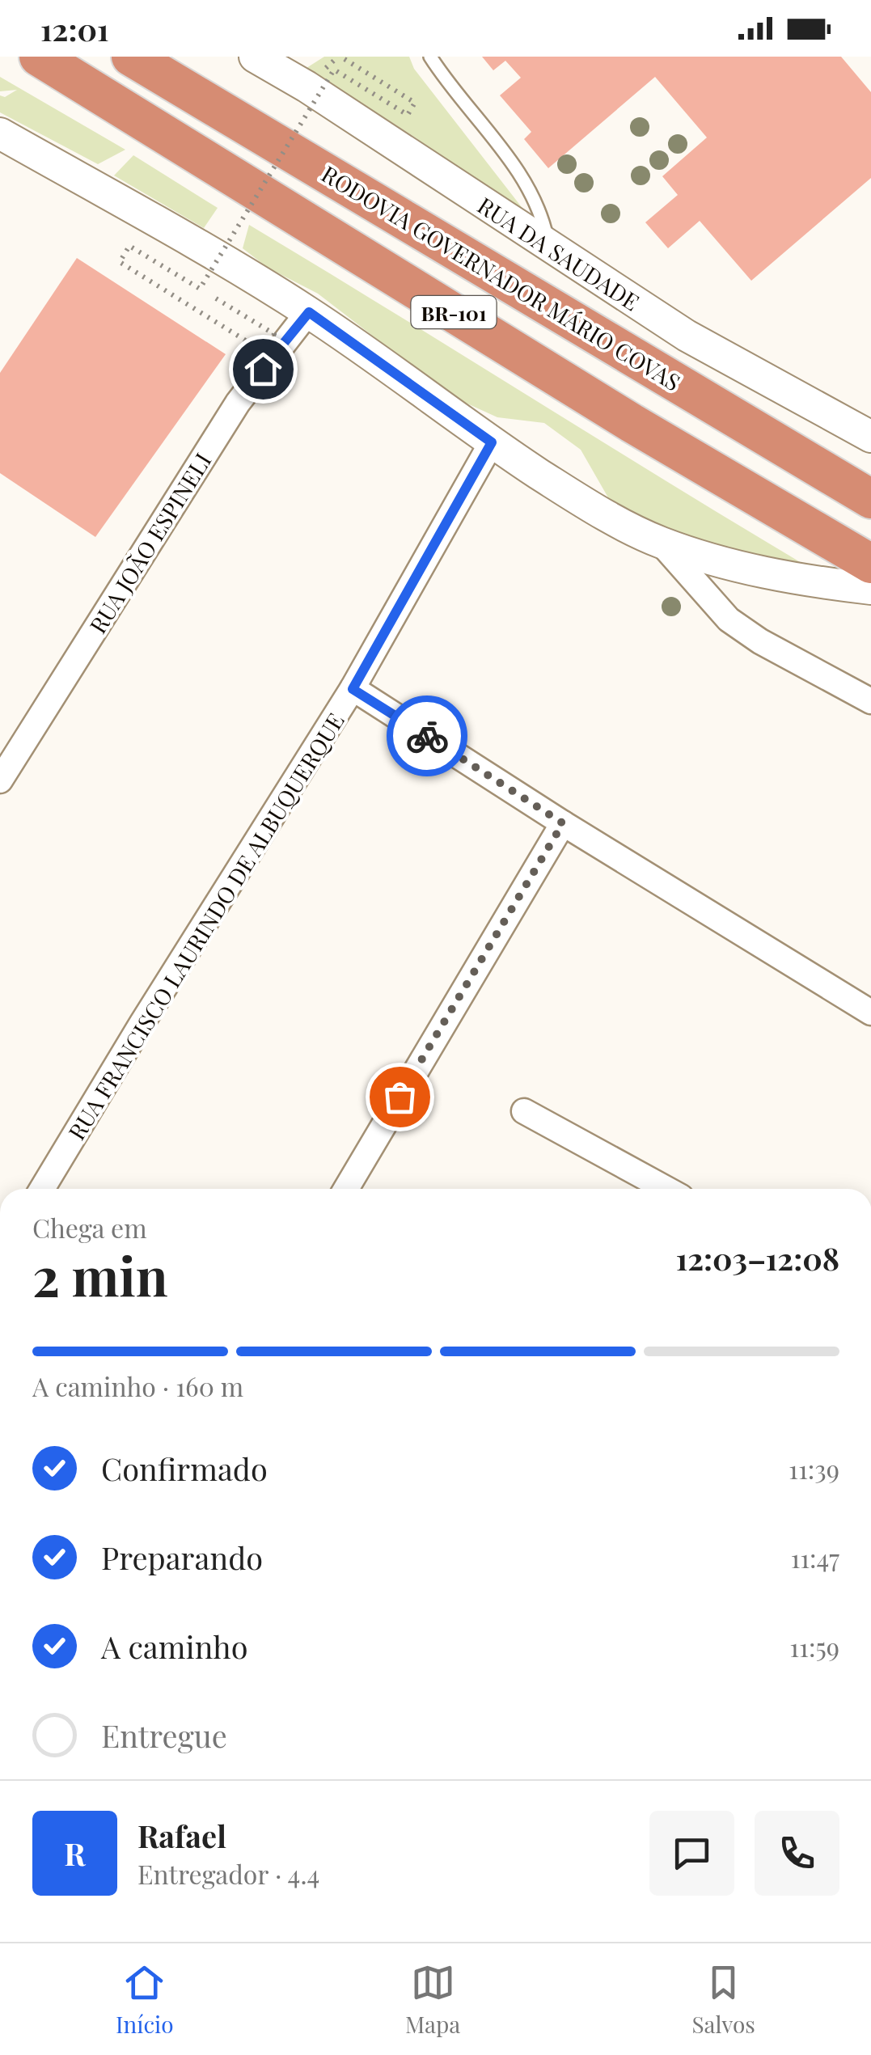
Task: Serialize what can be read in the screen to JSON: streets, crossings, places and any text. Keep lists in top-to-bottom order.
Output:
{
  "streets": {
    "highway": ["RODOVIA GOVERNADOR MÁRIO COVAS", "BR-101"],
    "street": ["RUA DA SAUDADE", "RUA JOÃO ESPINELI", "RUA FRANCISCO LAURINDO DE ALBUQUERQUE"]
  },
  "page": {
    "status": "12:01",
    "heading": ["2 min", "Chega em", "12:03–12:08"],
    "panel": ["Rafael", "Entregador · 4.4"],
    "bar": "A caminho · 160 m",
    "list": [
      ["Confirmado", "11:39"],
      ["Preparando", "11:47"],
      ["A caminho", "11:59"],
      "Entregue"
    ],
    "round": "R",
    "tabs": ["Início", "Mapa", "Salvos"]
  }
}
